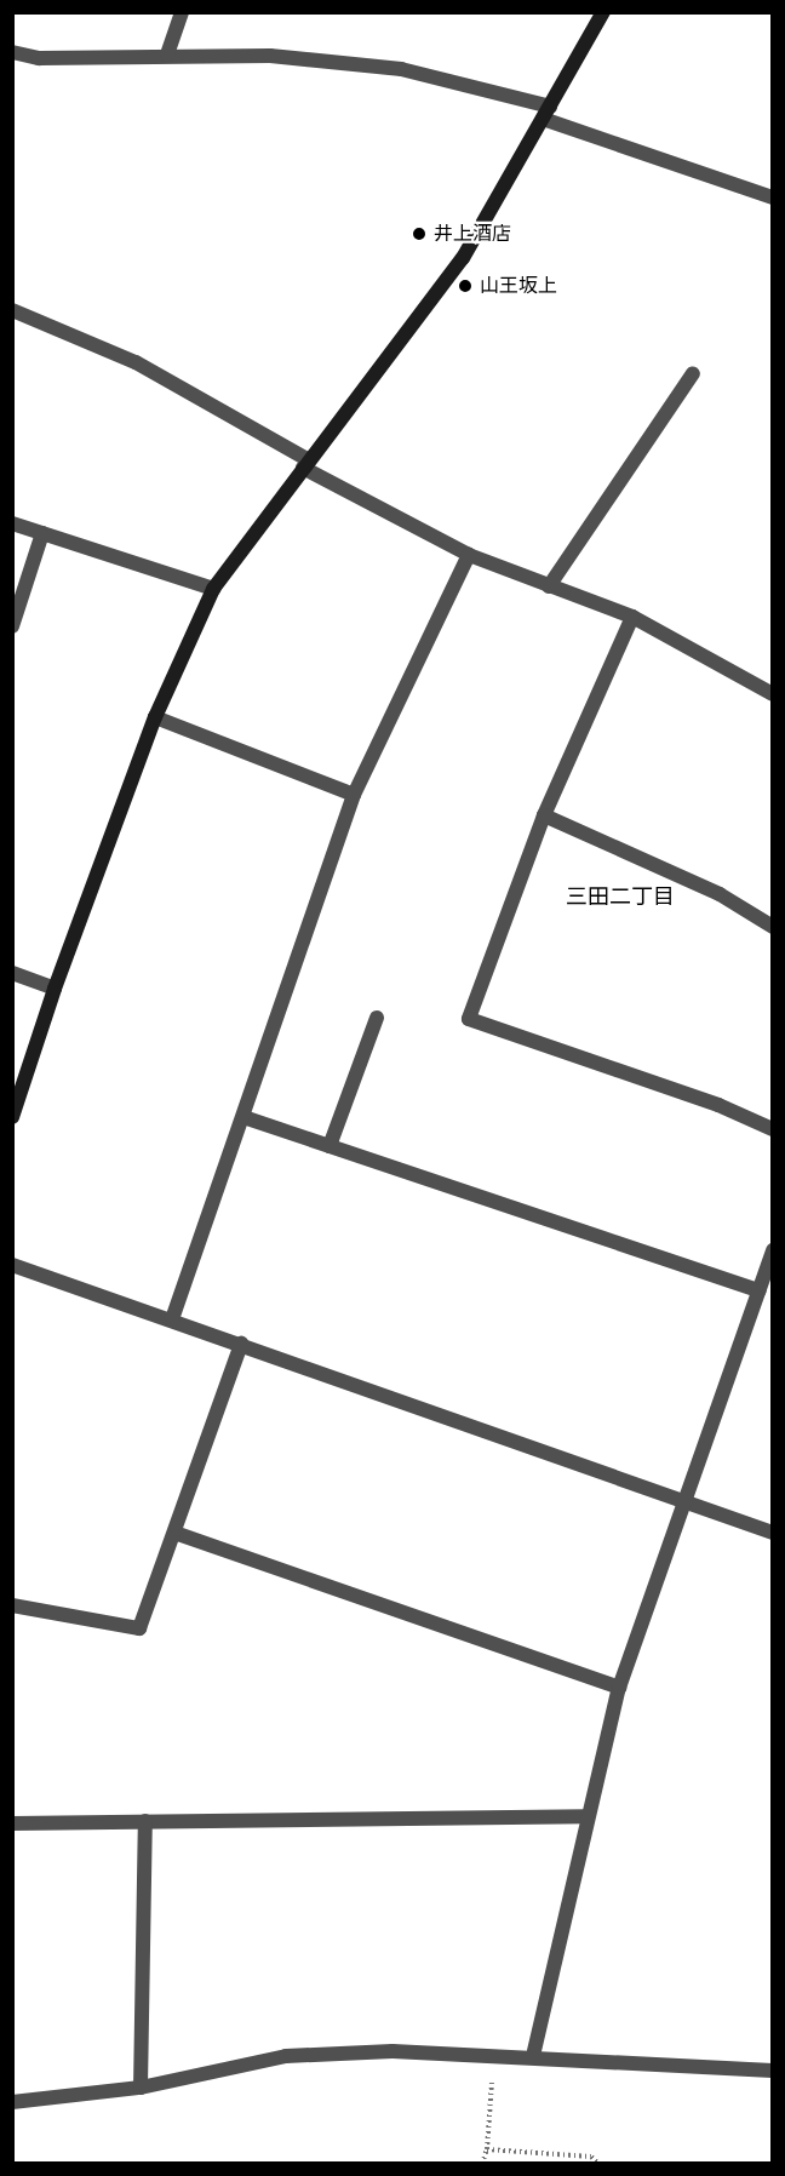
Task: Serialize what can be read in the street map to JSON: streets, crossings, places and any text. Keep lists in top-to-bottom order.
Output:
{
  "districts": ["三田二丁目"],
  "places": ["井上酒店", "山王坂上"]
}
